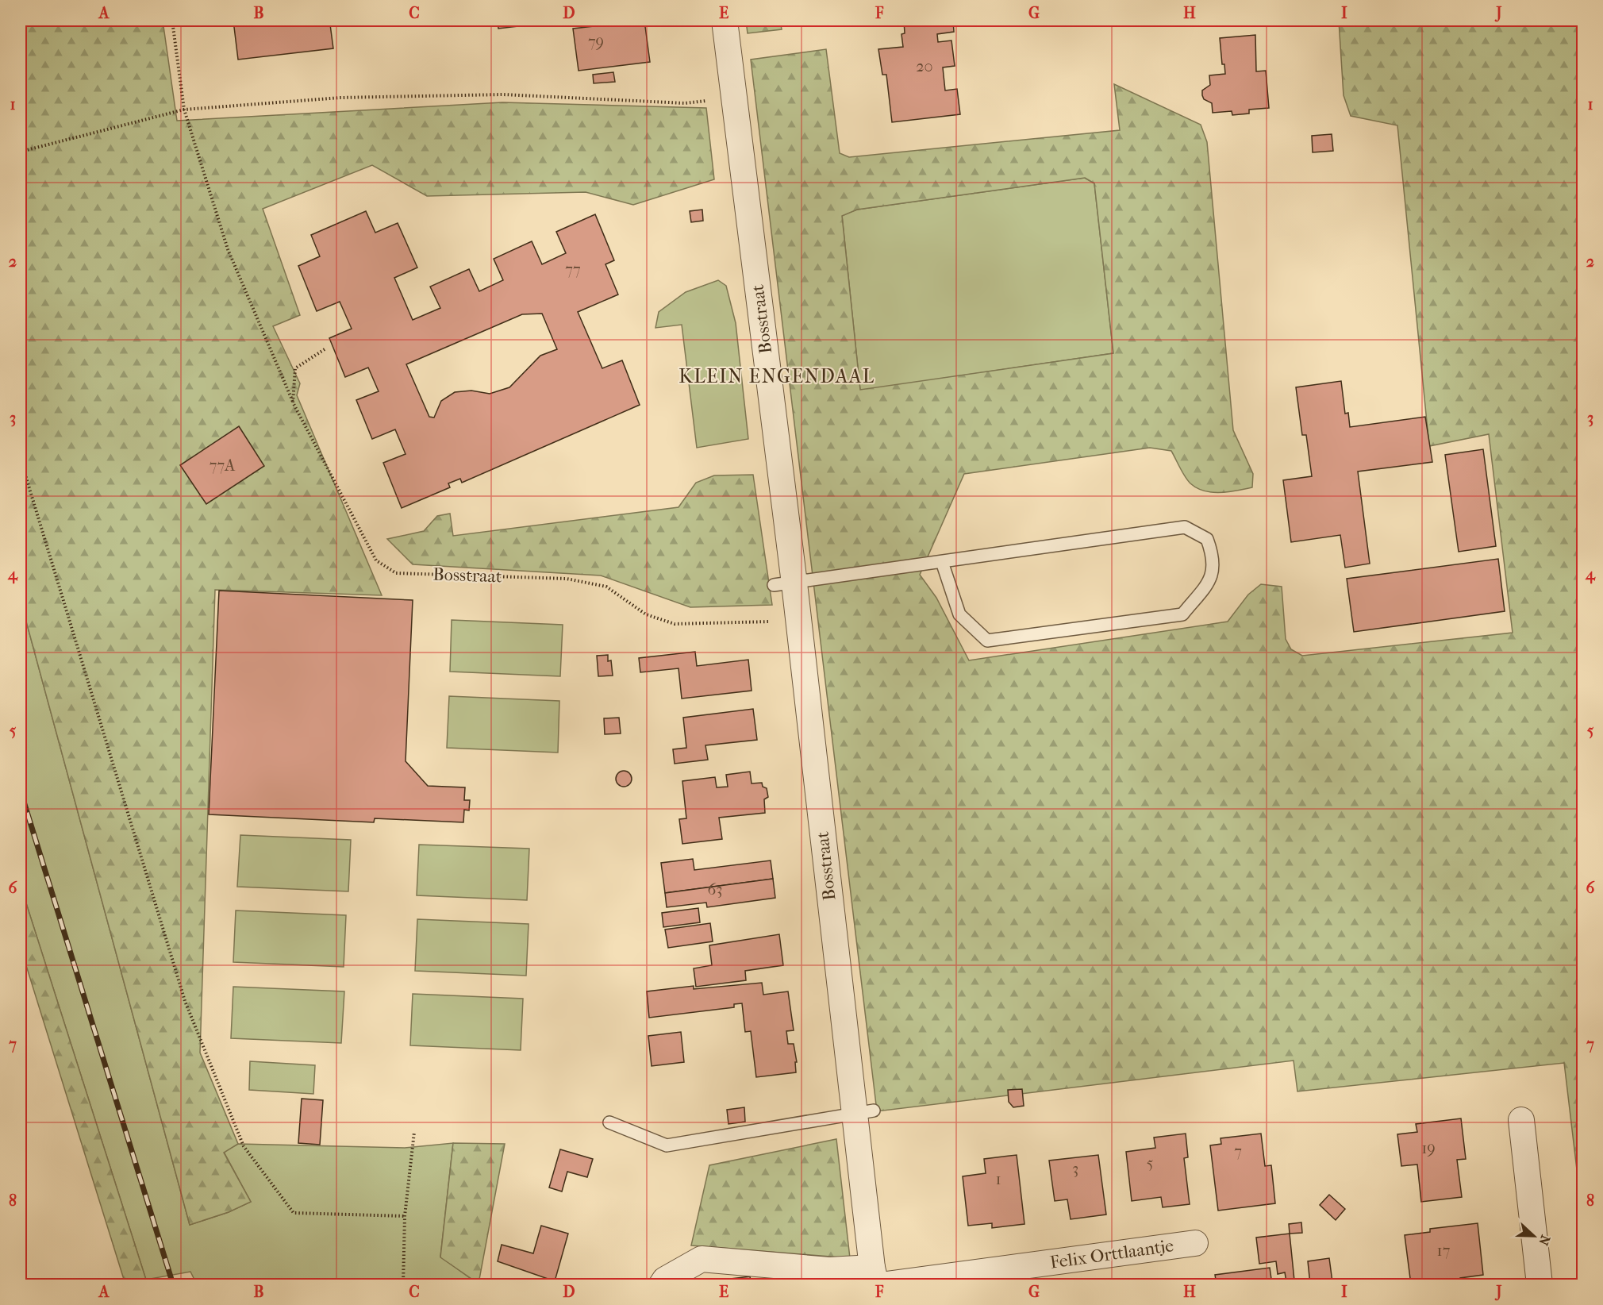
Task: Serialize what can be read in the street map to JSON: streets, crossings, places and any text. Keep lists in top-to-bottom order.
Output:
{
  "streets": {
    "street": ["Bosstraat", "Felix Orttlaantje"]
  },
  "crossings": [
    ["Bosstraat", "Felix Orttlaantje"]
  ],
  "districts": ["KLEIN ENGENDAAL"],
  "house_numbers": [
    "79",
    "20",
    "77",
    "77A",
    "63",
    "19",
    "7",
    "5",
    "3",
    "1",
    "17"
  ],
  "north": "right",
  "grid": {
    "columns": [
      "A",
      "B",
      "C",
      "D",
      "E",
      "F",
      "G",
      "H",
      "I",
      "J"
    ],
    "rows": [
      "1",
      "2",
      "3",
      "4",
      "5",
      "6",
      "7",
      "8"
    ]
  }
}
